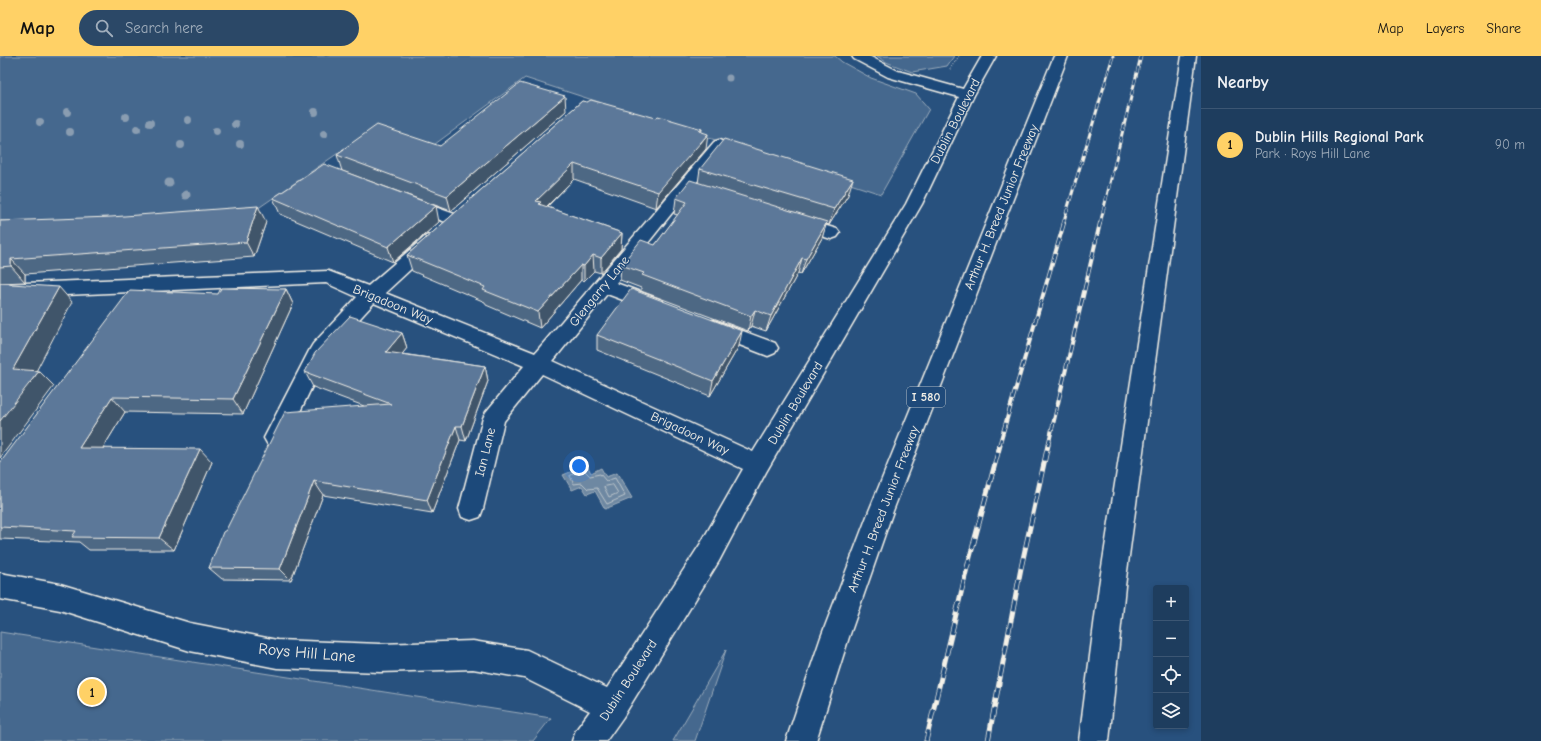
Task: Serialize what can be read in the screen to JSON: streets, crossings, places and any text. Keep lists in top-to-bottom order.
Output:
{
  "streets": {
    "main road": [
      "Dublin Boulevard",
      "Arthur H. Breed Junior Freeway",
      "Glengarry Lane",
      "Brigadoon Way",
      "I 580",
      "Ian Lane",
      "Roys Hill Lane"
    ]
  },
  "crossings": [
    ["Dublin Boulevard", "Brigadoon Way"],
    ["Dublin Boulevard", "Roys Hill Lane"],
    ["Glengarry Lane", "Brigadoon Way"],
    ["Glengarry Lane", "Ian Lane"],
    ["Brigadoon Way", "Ian Lane"]
  ],
  "page": {
    "header": "Map",
    "search": "Search here",
    "nav": ["Map", "Layers", "Share"],
    "heading": "Nearby",
    "list": [
      {
        "mark": "1",
        "name": "Dublin Hills Regional Park",
        "note": "Park · Roys Hill Lane",
        "value": "90 m"
      }
    ],
    "map_buttons": ["+", "−"],
    "pins": "1"
  }
}
